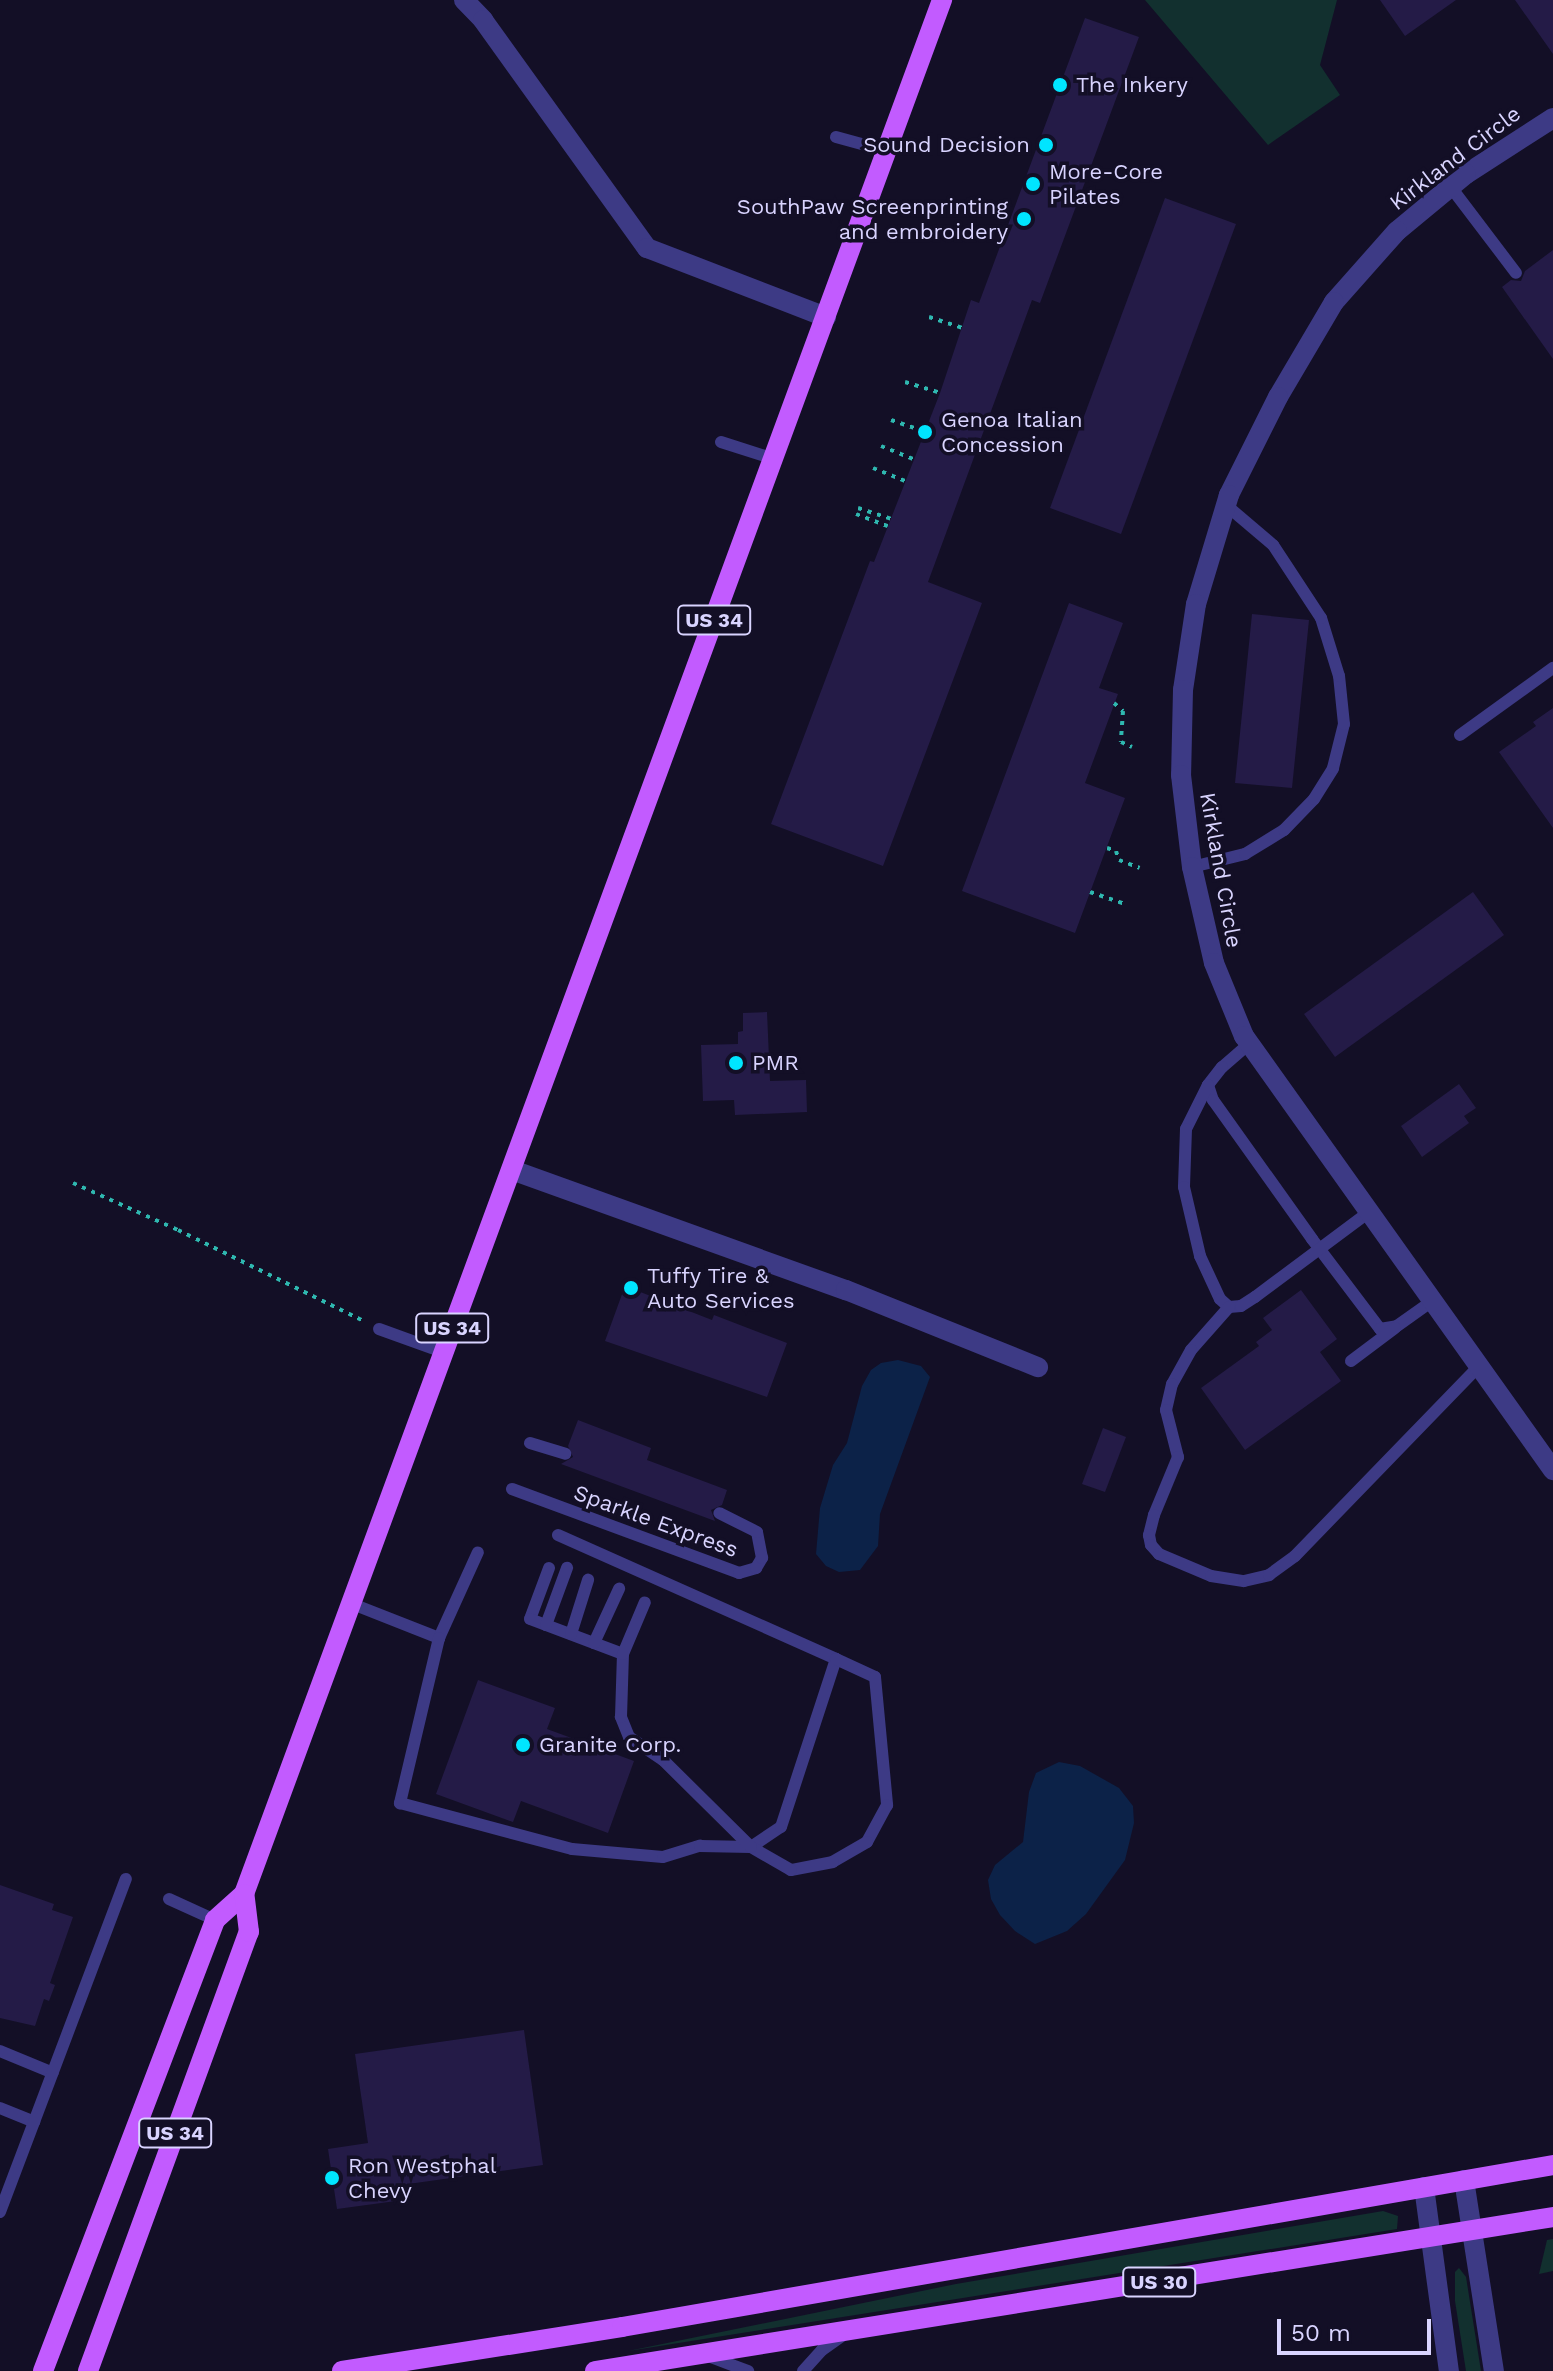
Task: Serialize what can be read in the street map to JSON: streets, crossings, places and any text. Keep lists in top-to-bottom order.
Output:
{
  "streets": {
    "main road": ["US 34", "US 30"],
    "street": ["Kirkland Circle"],
    "lane": ["Sparkle Express"]
  },
  "places": [
    "The Inkery",
    "Sound Decision",
    "More-Core Pilates",
    "SouthPaw Screenprinting and embroidery",
    "Genoa Italian Concession",
    "PMR",
    "Tuffy Tire & Auto Services",
    "Granite Corp.",
    "Ron Westphal Chevy"
  ],
  "scale_bar": "50 m"
}
